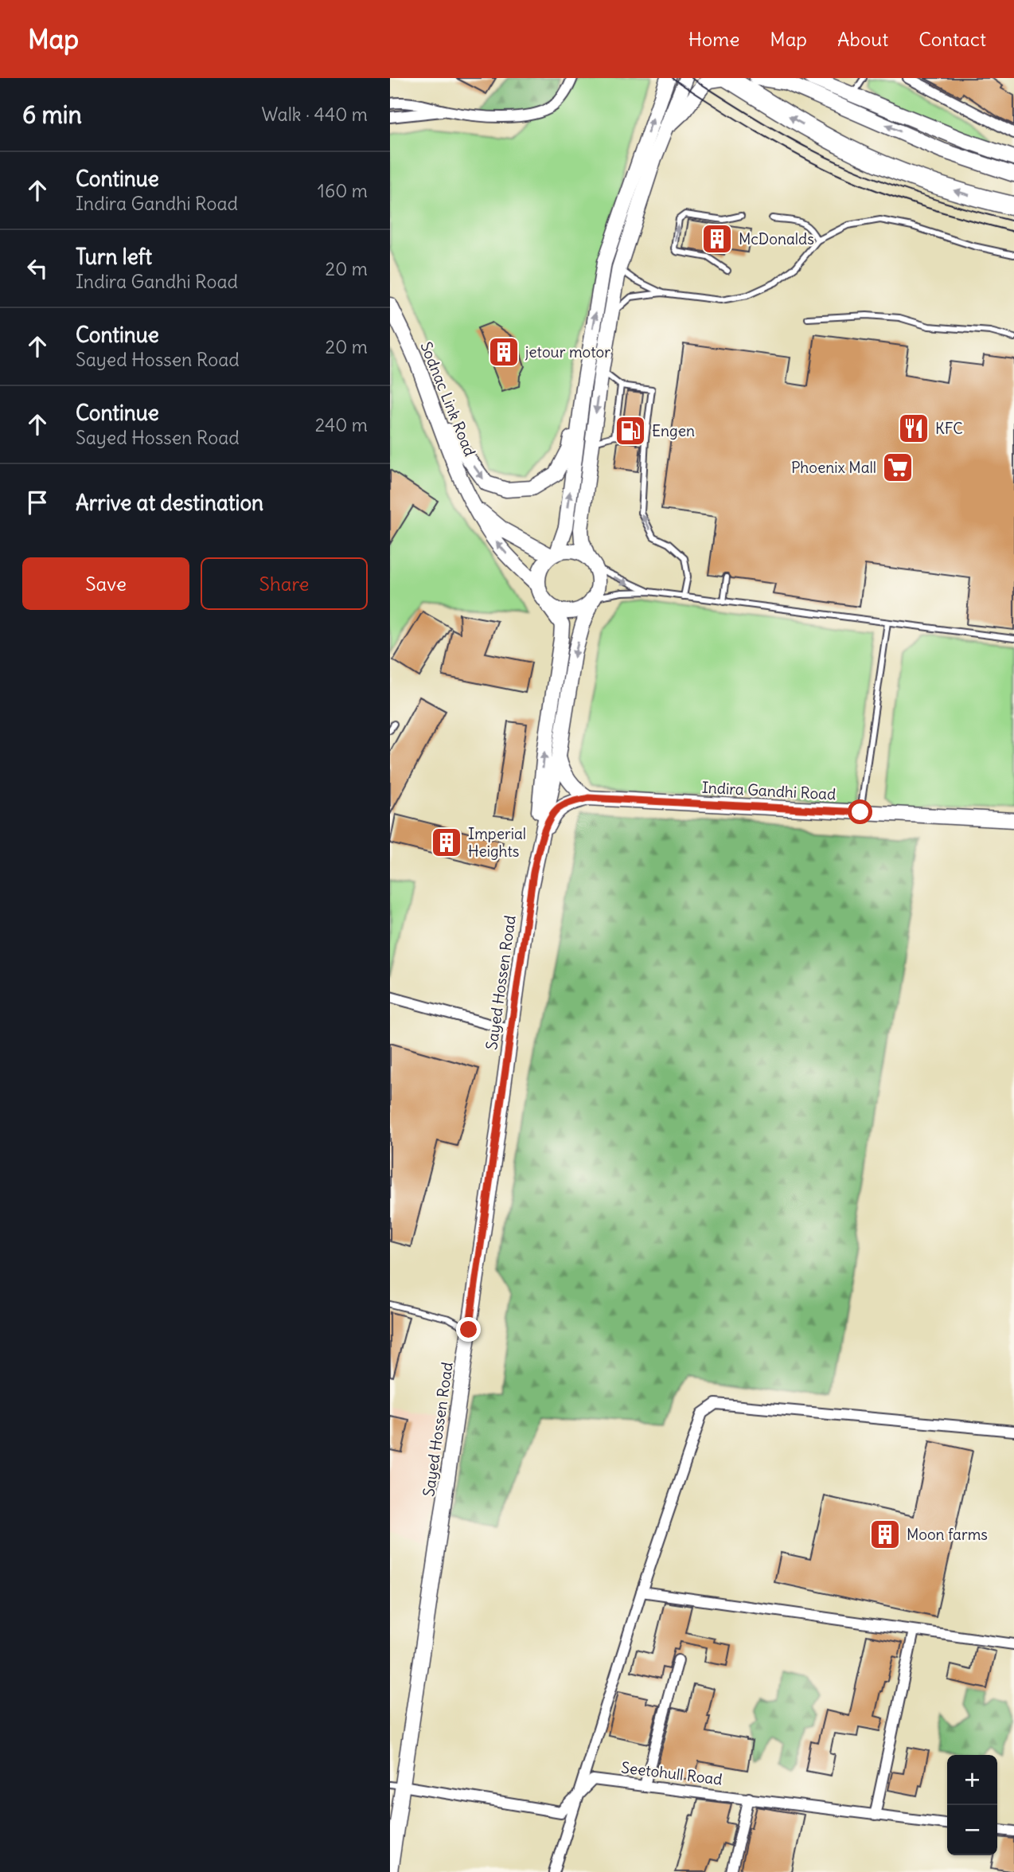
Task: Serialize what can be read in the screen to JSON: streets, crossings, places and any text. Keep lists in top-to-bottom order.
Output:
{
  "streets": {
    "main road": ["Sodnac Link Road", "Indira Gandhi Road", "Sayed Hossen Road"],
    "street": ["Seetohull Road"]
  },
  "crossings": [
    ["Sayed Hossen Road", "Seetohull Road"]
  ],
  "places": {
    "building": [
      "McDonalds",
      "jetour motor",
      "Imperial Heights",
      "Moon farms"
    ],
    "restaurant": ["KFC"],
    "fuel station": ["Engen"],
    "supermarket": ["Phoenix Mall"]
  },
  "page": {
    "header": "Map",
    "nav": [
      "Home",
      "Map",
      "About",
      "Contact"
    ],
    "heading": ["6 min", "Walk · 440 m"],
    "list": [
      ["Continue", "Indira Gandhi Road", "160 m"],
      ["Turn left", "Indira Gandhi Road", "20 m"],
      ["Continue", "Sayed Hossen Road", "20 m"],
      ["Continue", "Sayed Hossen Road", "240 m"],
      "Arrive at destination"
    ],
    "buttons": ["Save", "Share"],
    "map_buttons": ["+", "−"]
  }
}
